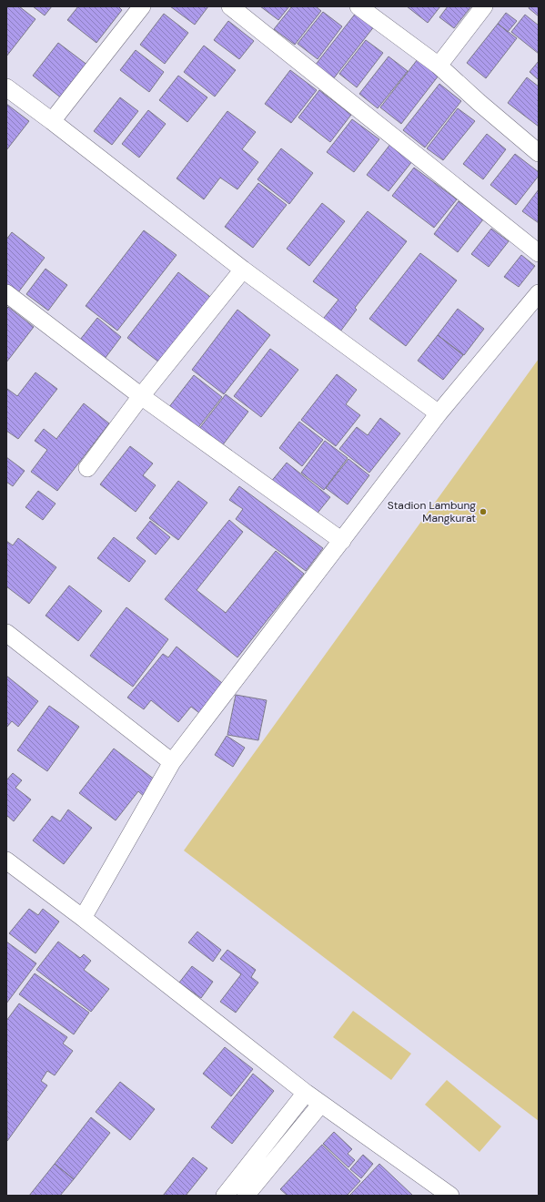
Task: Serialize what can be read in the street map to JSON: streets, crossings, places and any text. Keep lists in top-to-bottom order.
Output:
{
  "places": ["Stadion Lambung Mangkurat"]
}
